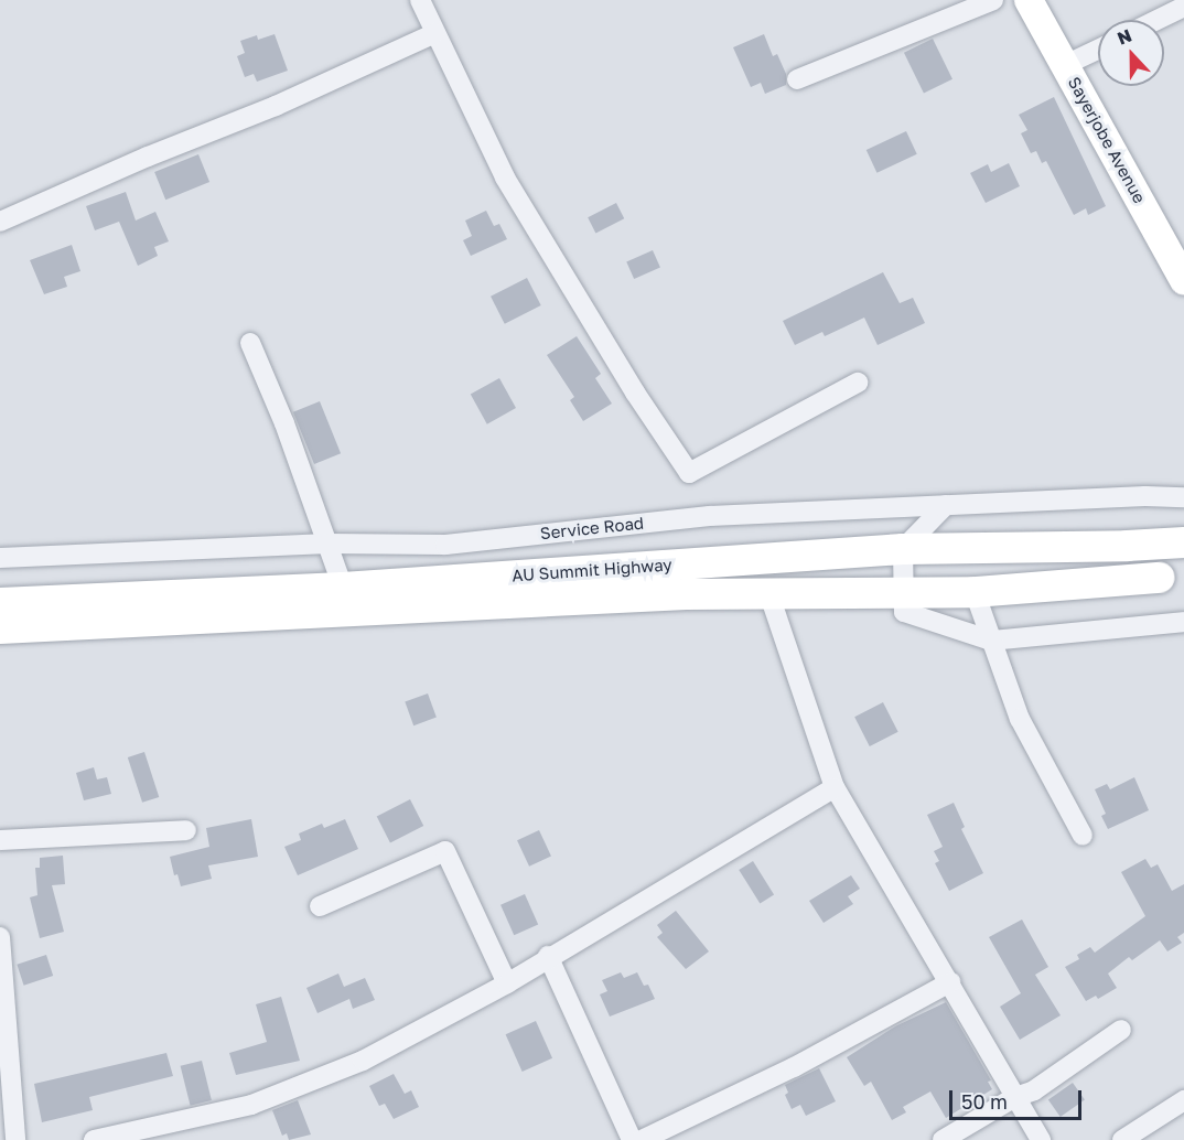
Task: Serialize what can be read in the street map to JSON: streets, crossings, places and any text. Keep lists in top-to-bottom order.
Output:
{
  "streets": {
    "main road": ["AU Summit Highway"],
    "street": ["Sayerjobe Avenue", "Service Road"]
  },
  "scale_bar": "50 m",
  "north": "top"
}
